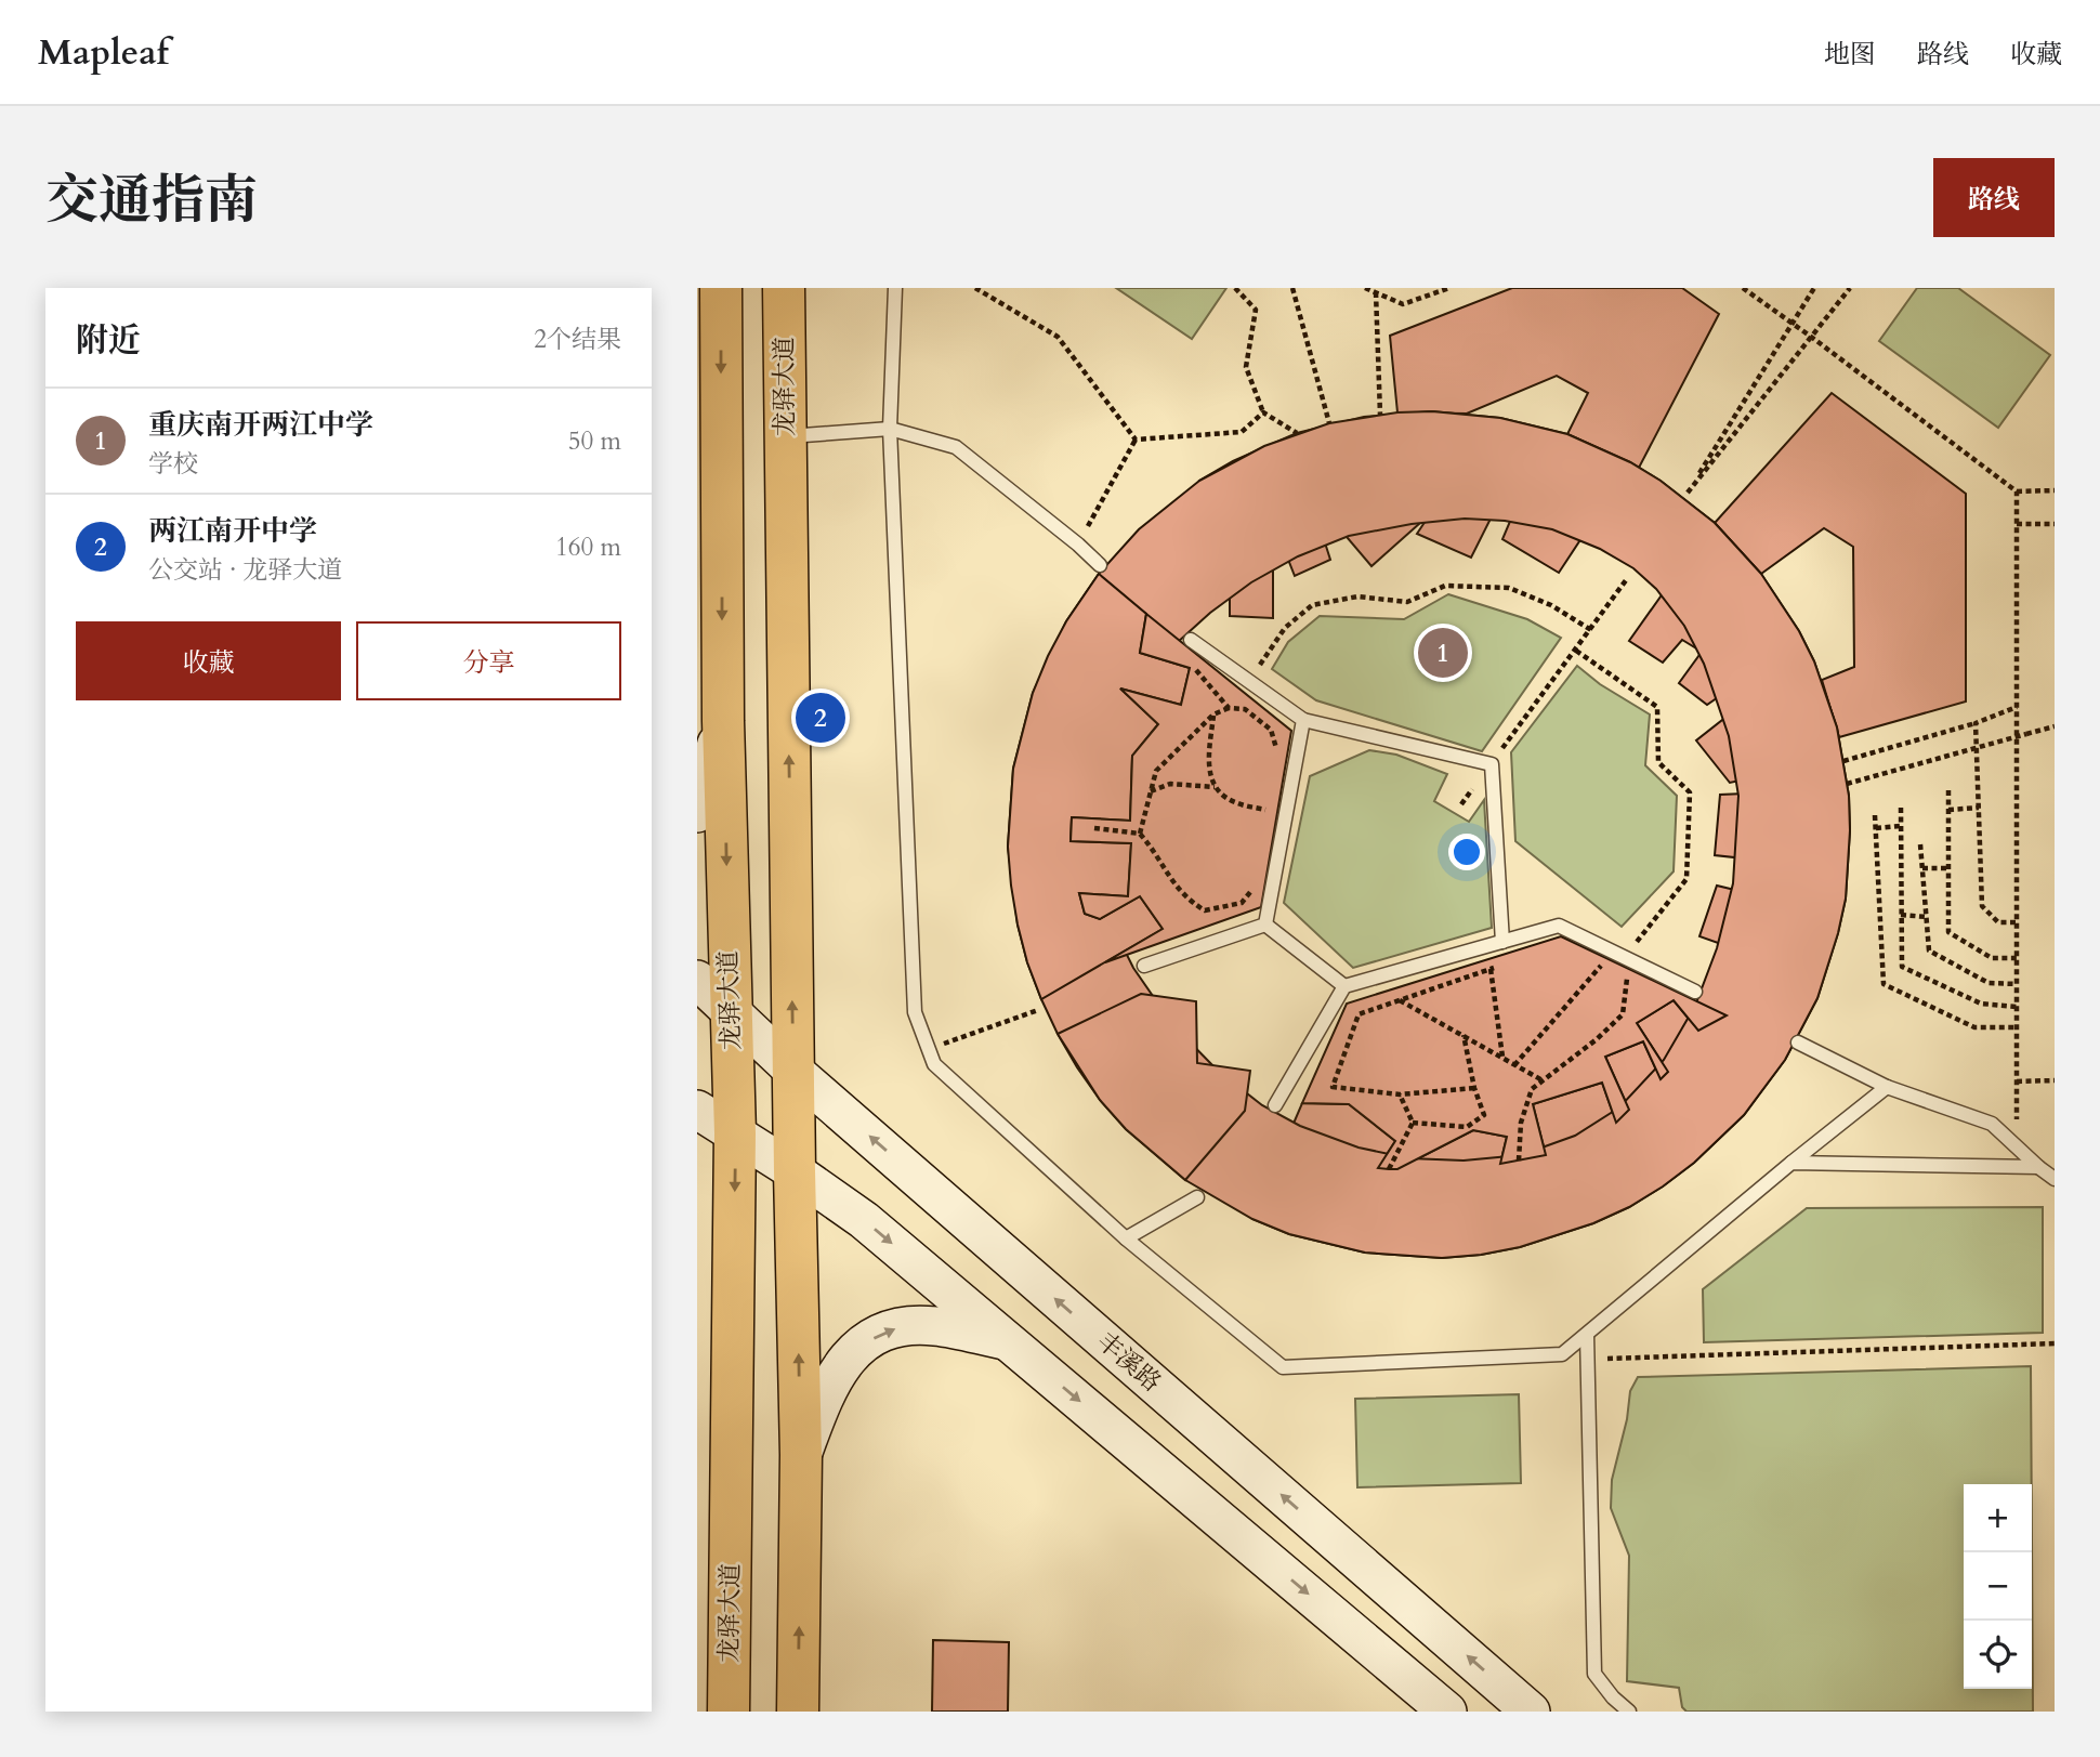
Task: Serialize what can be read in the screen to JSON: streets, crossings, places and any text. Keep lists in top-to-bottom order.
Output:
{
  "streets": {
    "main road": ["龙驿大道", "丰溪路"]
  },
  "crossings": [
    ["龙驿大道", "丰溪路"]
  ],
  "page": {
    "header": "Mapleaf",
    "nav": ["地图", "路线", "收藏"],
    "title": "交通指南",
    "buttons": [
      "路线",
      ["收藏", "分享"]
    ],
    "heading": ["附近", "2个结果"],
    "list": [
      {
        "mark": "1",
        "name": "重庆南开两江中学",
        "note": "学校",
        "value": "50 m"
      },
      {
        "mark": "2",
        "name": "两江南开中学",
        "note": "公交站 · 龙驿大道",
        "value": "160 m"
      }
    ],
    "pins": ["1", "2"],
    "map_buttons": ["+", "−"]
  }
}
